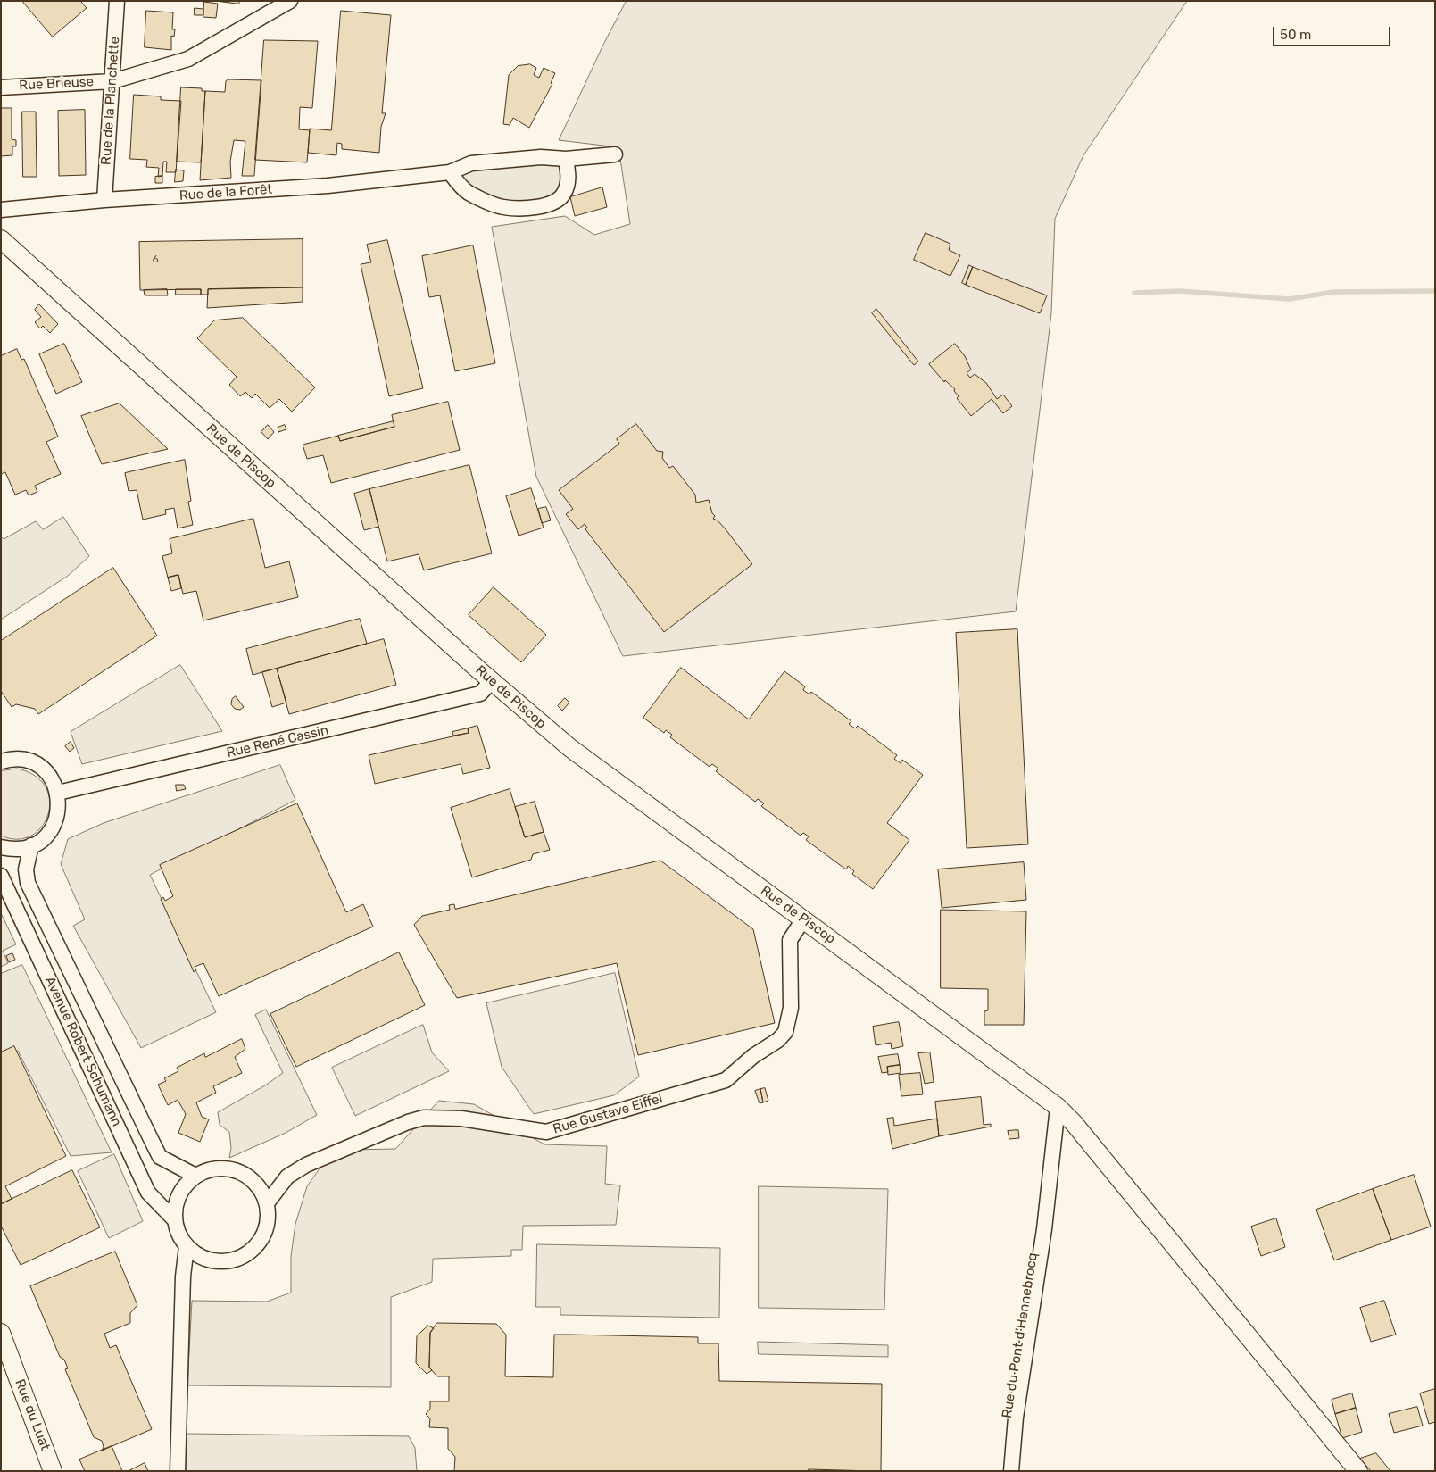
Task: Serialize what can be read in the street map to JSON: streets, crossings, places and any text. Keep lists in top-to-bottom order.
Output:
{
  "streets": {
    "street": [
      "Rue Brieuse",
      "Rue de la Planchette",
      "Rue de la Forêt",
      "Rue de Piscop",
      "Rue René Cassin",
      "Avenue Robert Schumann",
      "Rue Gustave Eiffel",
      "Rue du Pont d'Hennebrocq",
      "Rue du Luat"
    ]
  },
  "crossings": [
    ["Rue Brieuse", "Rue de la Planchette"],
    ["Rue de la Planchette", "Rue de la Forêt"],
    ["Rue de Piscop", "Rue René Cassin"],
    ["Rue de Piscop", "Rue Gustave Eiffel"],
    ["Rue de Piscop", "Rue du Pont d'Hennebrocq"],
    ["Avenue Robert Schumann", "Rue Gustave Eiffel"]
  ],
  "house_numbers": ["6"],
  "scale_bar": "50 m"
}
